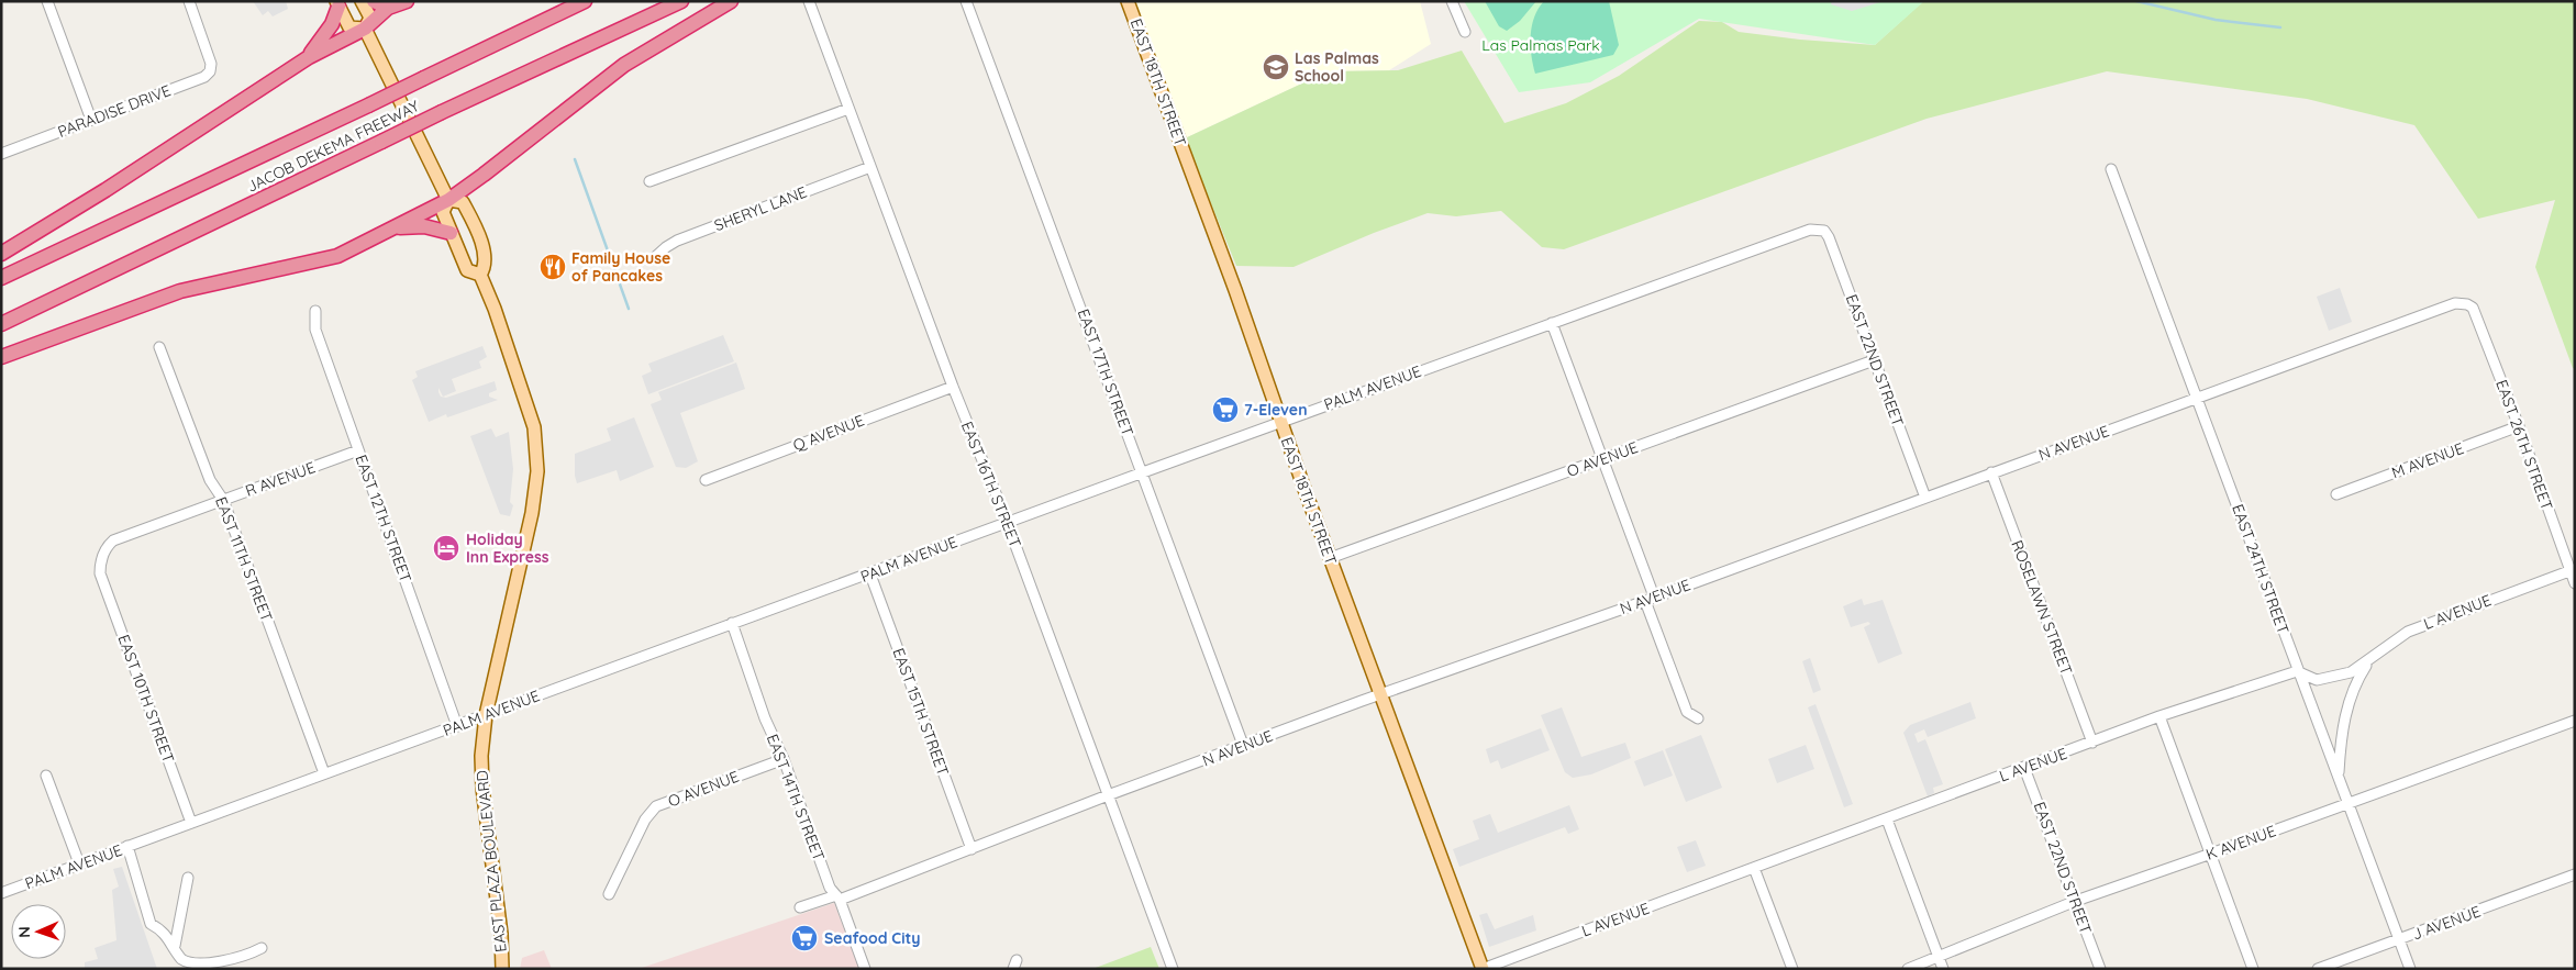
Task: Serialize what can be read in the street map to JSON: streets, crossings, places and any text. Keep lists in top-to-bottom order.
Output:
{
  "streets": {
    "highway": ["JACOB DEKEMA FREEWAY"],
    "main road": ["EAST 18TH STREET", "EAST PLAZA BOULEVARD"],
    "street": [
      "PARADISE DRIVE",
      "SHERYL LANE",
      "EAST 22ND STREET",
      "EAST 17TH STREET",
      "PALM AVENUE",
      "Q AVENUE",
      "N AVENUE",
      "EAST 26TH STREET",
      "O AVENUE",
      "M AVENUE",
      "R AVENUE",
      "EAST 16TH STREET",
      "EAST 12TH STREET",
      "EAST 11TH STREET",
      "EAST 24TH STREET",
      "ROSELAWN STREET",
      "L AVENUE",
      "EAST 10TH STREET",
      "EAST 15TH STREET",
      "EAST 14TH STREET",
      "K AVENUE",
      "J AVENUE"
    ]
  },
  "crossings": [
    ["EAST 18TH STREET", "PALM AVENUE"],
    ["EAST 18TH STREET", "N AVENUE"],
    ["EAST 18TH STREET", "O AVENUE"],
    ["EAST 18TH STREET", "L AVENUE"],
    ["SHERYL LANE", "EAST 16TH STREET"],
    ["EAST 22ND STREET", "PALM AVENUE"],
    ["EAST 22ND STREET", "N AVENUE"],
    ["EAST 22ND STREET", "O AVENUE"],
    ["EAST 22ND STREET", "L AVENUE"],
    ["EAST 22ND STREET", "K AVENUE"],
    ["EAST 17TH STREET", "PALM AVENUE"],
    ["EAST 17TH STREET", "N AVENUE"],
    ["PALM AVENUE", "EAST 16TH STREET"],
    ["PALM AVENUE", "EAST 12TH STREET"],
    ["PALM AVENUE", "EAST 11TH STREET"],
    ["PALM AVENUE", "EAST 10TH STREET"],
    ["PALM AVENUE", "EAST 15TH STREET"],
    ["PALM AVENUE", "EAST 14TH STREET"],
    ["PALM AVENUE", "EAST PLAZA BOULEVARD"],
    ["Q AVENUE", "EAST 16TH STREET"],
    ["N AVENUE", "EAST 26TH STREET"],
    ["N AVENUE", "EAST 16TH STREET"],
    ["N AVENUE", "EAST 24TH STREET"],
    ["N AVENUE", "ROSELAWN STREET"],
    ["N AVENUE", "EAST 15TH STREET"],
    ["N AVENUE", "EAST 14TH STREET"],
    ["EAST 26TH STREET", "M AVENUE"],
    ["EAST 26TH STREET", "L AVENUE"],
    ["O AVENUE", "EAST 14TH STREET"],
    ["R AVENUE", "EAST 12TH STREET"],
    ["R AVENUE", "EAST 11TH STREET"],
    ["R AVENUE", "EAST 10TH STREET"],
    ["EAST 24TH STREET", "L AVENUE"],
    ["EAST 24TH STREET", "K AVENUE"],
    ["EAST 24TH STREET", "J AVENUE"],
    ["ROSELAWN STREET", "L AVENUE"]
  ],
  "parks": ["Las Palmas Park"],
  "places": {
    "school or university": ["Las Palmas School"],
    "restaurant": ["Family House of Pancakes"],
    "supermarket": ["7-Eleven", "Seafood City"],
    "hotel": ["Holiday Inn Express"]
  },
  "north": "left"
}
